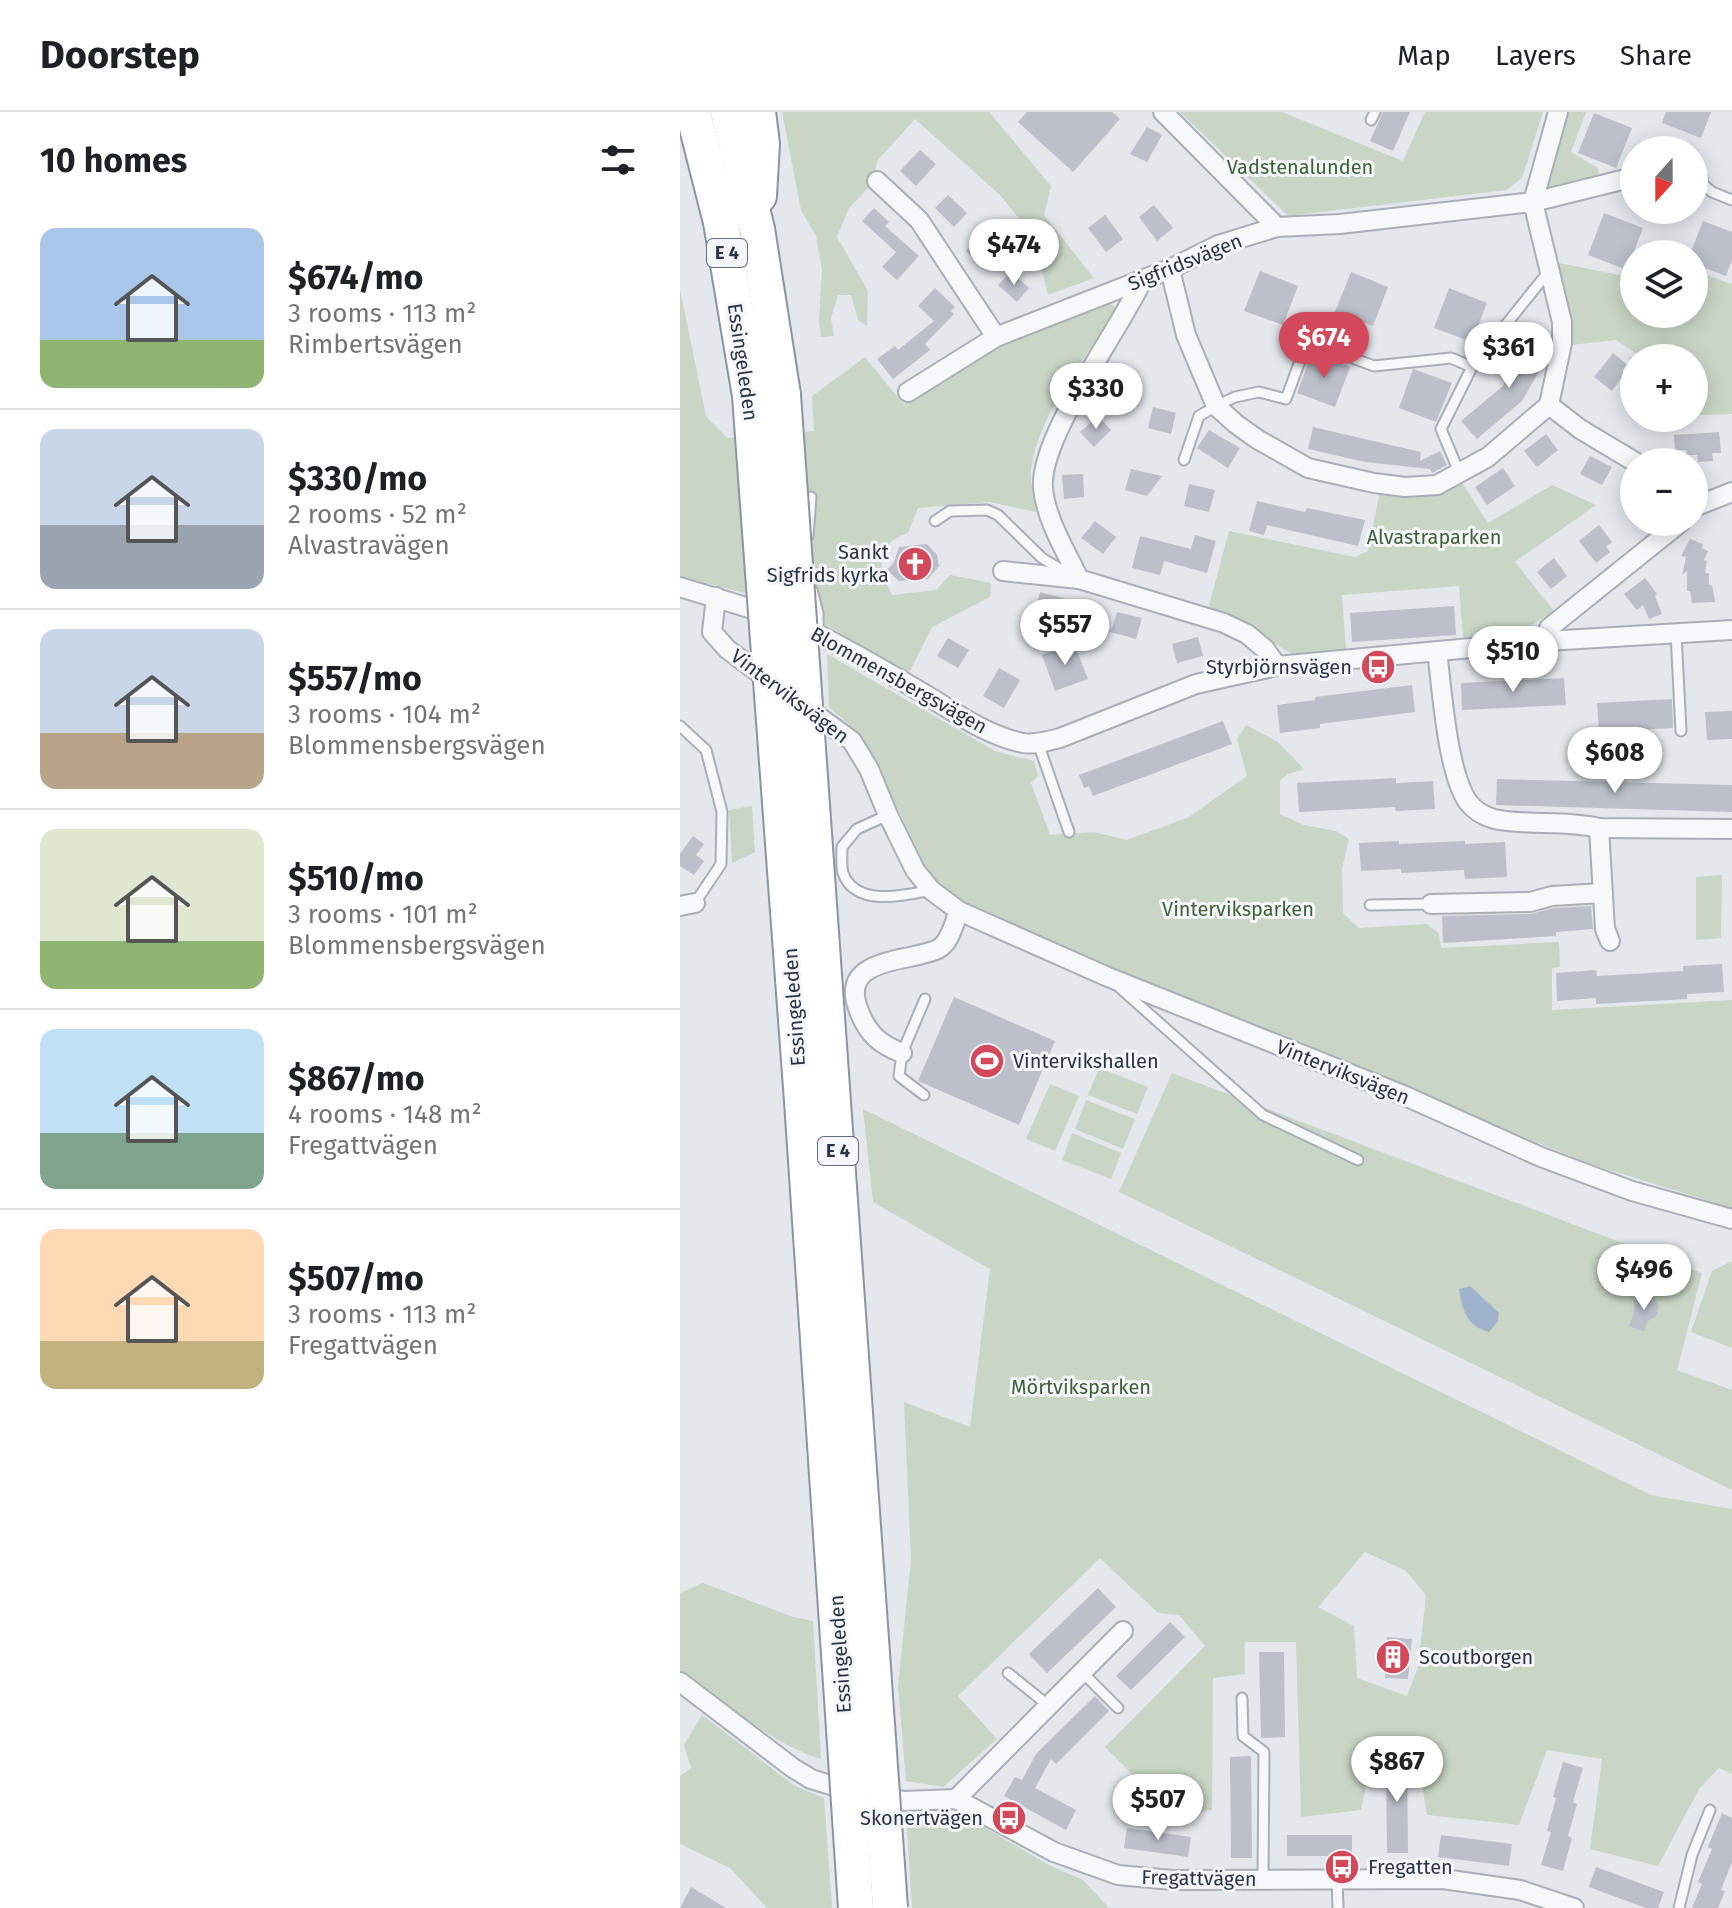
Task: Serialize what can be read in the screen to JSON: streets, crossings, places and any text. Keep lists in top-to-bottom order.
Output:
{
  "streets": {
    "highway": ["E 4", "Essingeleden"],
    "street": [
      "Sigfridsvägen",
      "Blommensbergsvägen",
      "Vinterviksvägen",
      "Fregattvägen"
    ]
  },
  "crossings": [
    ["Blommensbergsvägen", "Vinterviksvägen"]
  ],
  "parks": [
    "Vadstenalunden",
    "Alvastraparken",
    "Vinterviksparken",
    "Mörtviksparken"
  ],
  "places": {
    "church": ["Sankt Sigfrids kyrka"],
    "bus stop": ["Styrbjörnsvägen", "Skonertvägen", "Fregatten"],
    "sports": ["Vintervikshallen"],
    "building": ["Scoutborgen"]
  },
  "north": "bottom",
  "page": {
    "header": "Doorstep",
    "nav": ["Map", "Layers", "Share"],
    "heading": "10 homes",
    "map_buttons": ["+", "−"],
    "list": [
      {
        "name": "$674/mo",
        "note": "3 rooms · 113 m² · Rimbertsvägen"
      },
      {
        "name": "$330/mo",
        "note": "2 rooms · 52 m² · Alvastravägen"
      },
      {
        "name": "$557/mo",
        "note": "3 rooms · 104 m² · Blommensbergsvägen"
      },
      {
        "name": "$510/mo",
        "note": "3 rooms · 101 m² · Blommensbergsvägen"
      },
      {
        "name": "$867/mo",
        "note": "4 rooms · 148 m² · Fregattvägen"
      },
      {
        "name": "$507/mo",
        "note": "3 rooms · 113 m² · Fregattvägen"
      }
    ],
    "price": [
      "$474",
      "$674",
      "$361",
      "$330",
      "$557",
      "$510",
      "$608",
      "$496",
      "$867",
      "$507"
    ]
  }
}
